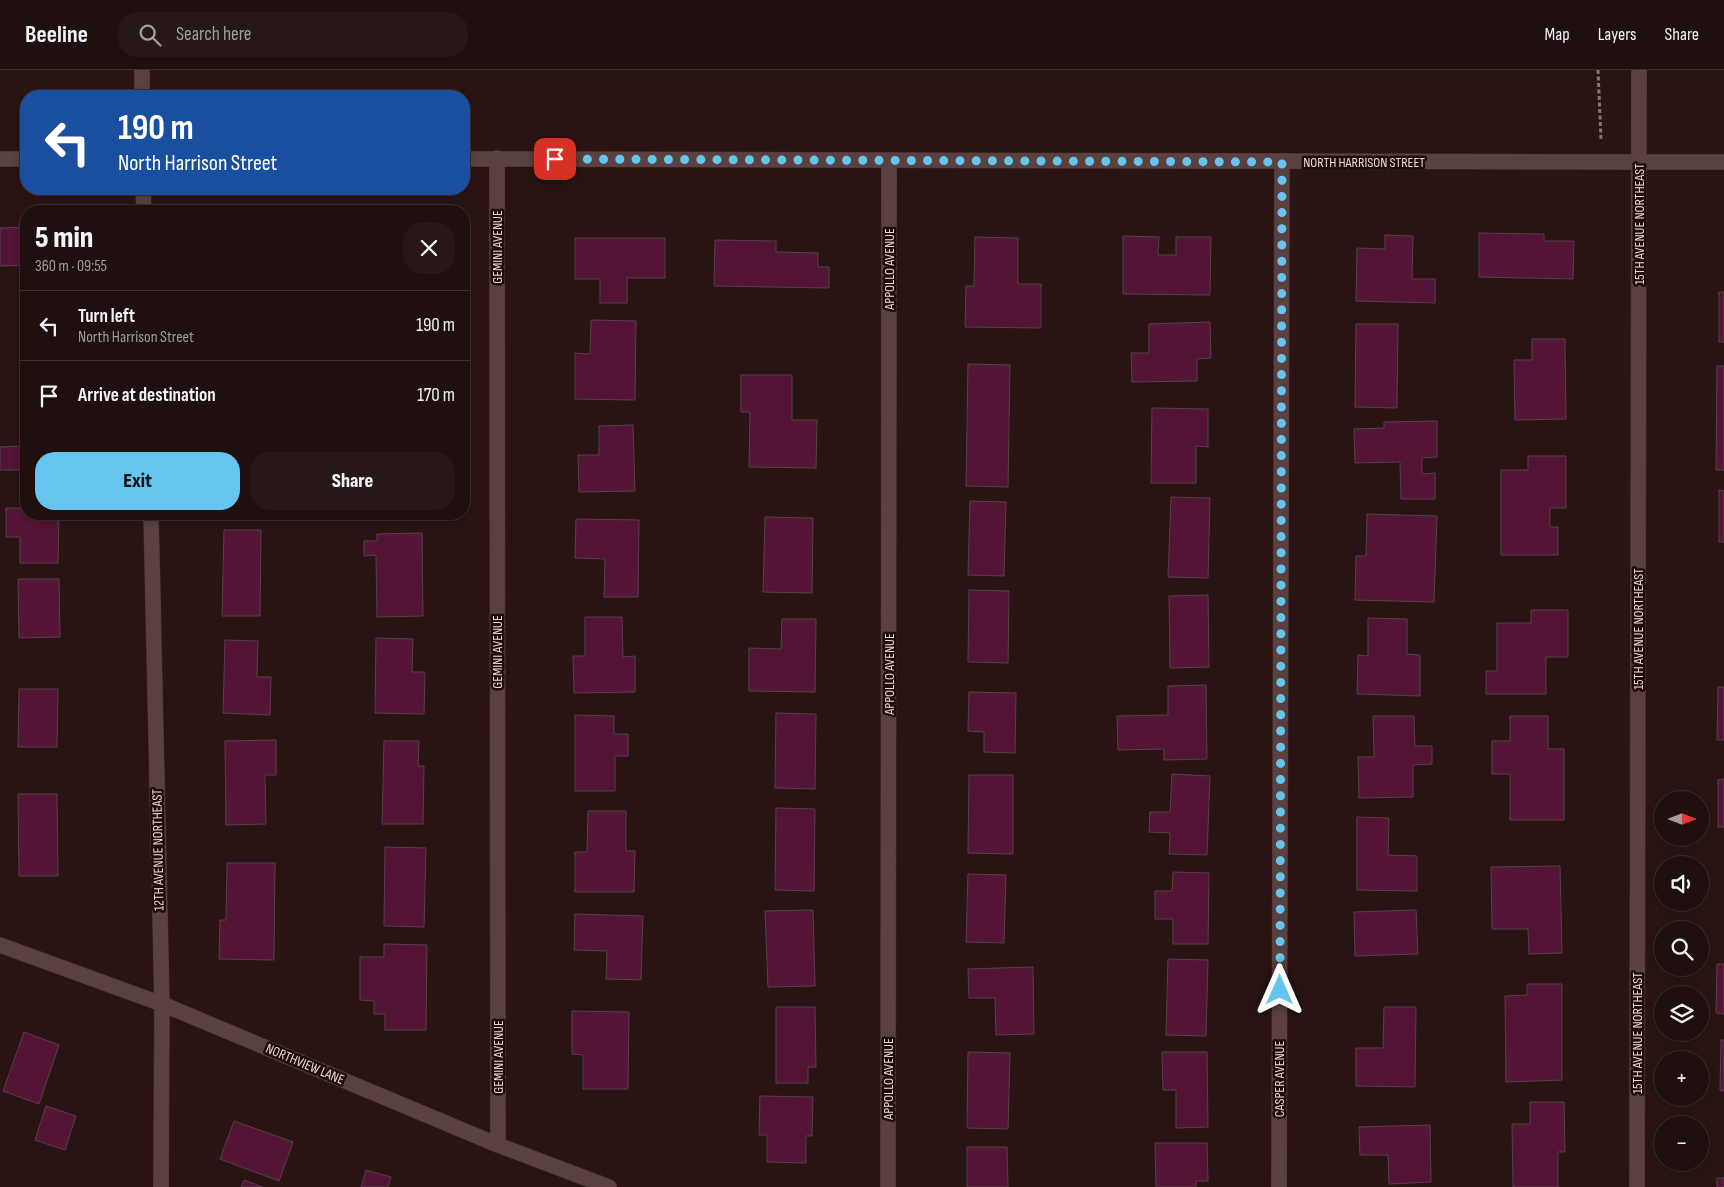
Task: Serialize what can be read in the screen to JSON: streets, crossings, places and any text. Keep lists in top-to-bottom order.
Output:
{
  "streets": {
    "street": [
      "NORTH HARRISON STREET",
      "15TH AVENUE NORTHEAST",
      "GEMINI AVENUE",
      "APPOLLO AVENUE",
      "12TH AVENUE NORTHEAST",
      "NORTHVIEW LANE",
      "CASPER AVENUE"
    ]
  },
  "crossings": [
    ["NORTH HARRISON STREET", "15TH AVENUE NORTHEAST"],
    ["NORTH HARRISON STREET", "GEMINI AVENUE"],
    ["NORTH HARRISON STREET", "APPOLLO AVENUE"],
    ["NORTH HARRISON STREET", "CASPER AVENUE"],
    ["GEMINI AVENUE", "NORTHVIEW LANE"],
    ["12TH AVENUE NORTHEAST", "NORTHVIEW LANE"]
  ],
  "north": "right",
  "page": {
    "header": "Beeline",
    "search": "Search here",
    "nav": ["Map", "Layers", "Share"],
    "turn": ["190 m", "North Harrison Street"],
    "heading": ["5 min", "360 m · 09:55"],
    "list": [
      {
        "name": "Turn left",
        "note": "North Harrison Street",
        "value": "190 m"
      },
      {
        "name": "Arrive at destination",
        "value": "170 m"
      }
    ],
    "buttons": ["Exit", "Share"],
    "map_buttons": ["+", "−"]
  }
}
